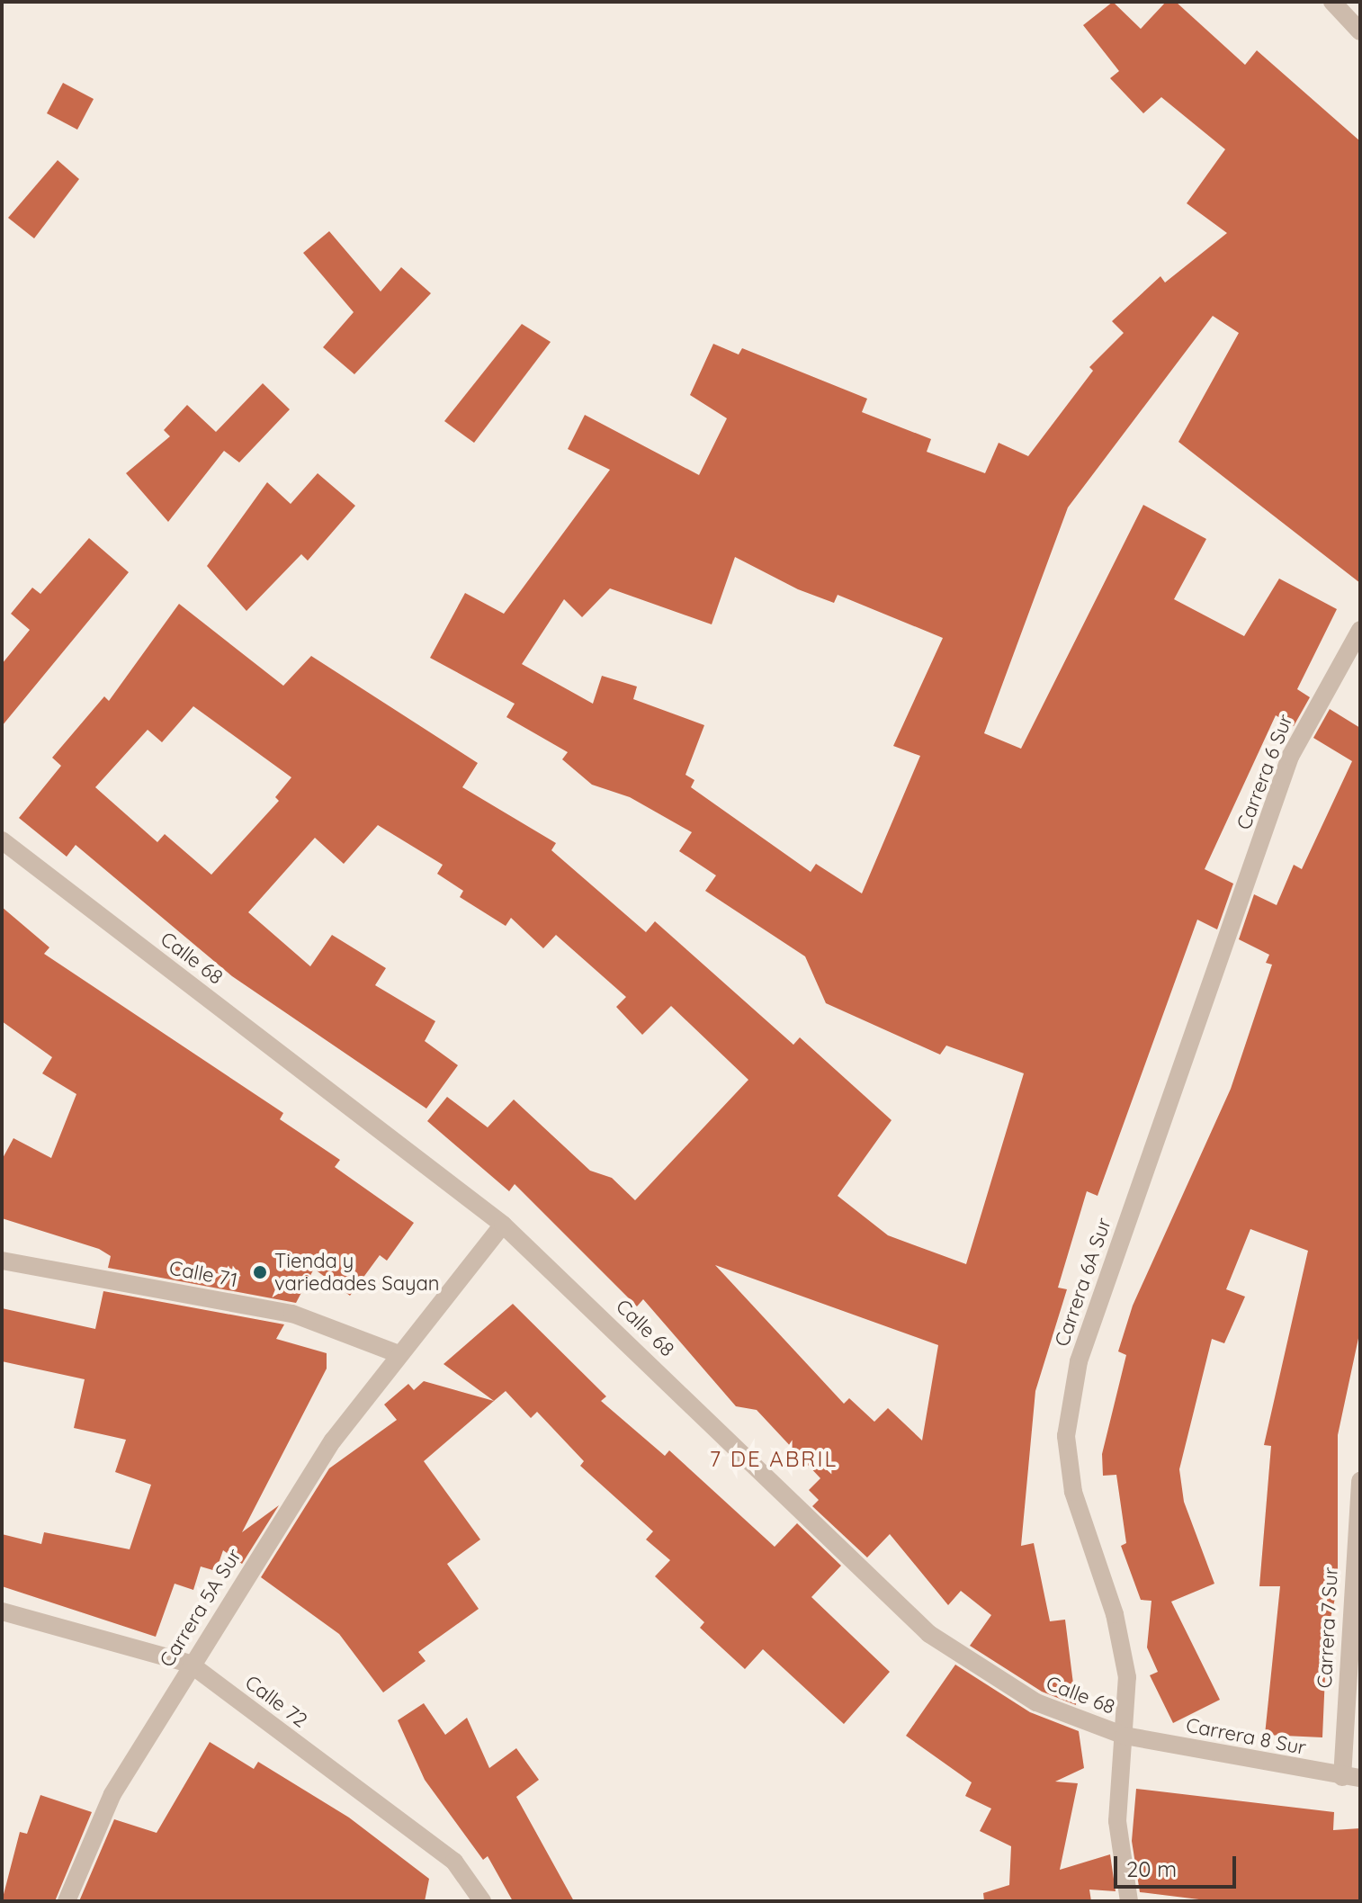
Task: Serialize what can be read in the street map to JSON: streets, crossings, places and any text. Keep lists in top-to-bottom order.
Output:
{
  "streets": {
    "street": [
      "Carrera 6 Sur",
      "Calle 68",
      "Calle 71",
      "Carrera 6A Sur",
      "Carrera 5A Sur",
      "Carrera 7 Sur",
      "Calle 72",
      "Carrera 8 Sur"
    ]
  },
  "crossings": [
    ["Carrera 6 Sur", "Carrera 6A Sur"],
    ["Calle 68", "Carrera 6A Sur"],
    ["Calle 68", "Carrera 8 Sur"],
    ["Calle 71", "Carrera 5A Sur"],
    ["Carrera 6A Sur", "Carrera 8 Sur"],
    ["Carrera 5A Sur", "Calle 72"],
    ["Carrera 7 Sur", "Carrera 8 Sur"]
  ],
  "districts": ["7 DE ABRIL"],
  "places": ["Tienda y variedades Sayan"],
  "scale_bar": "20 m"
}
